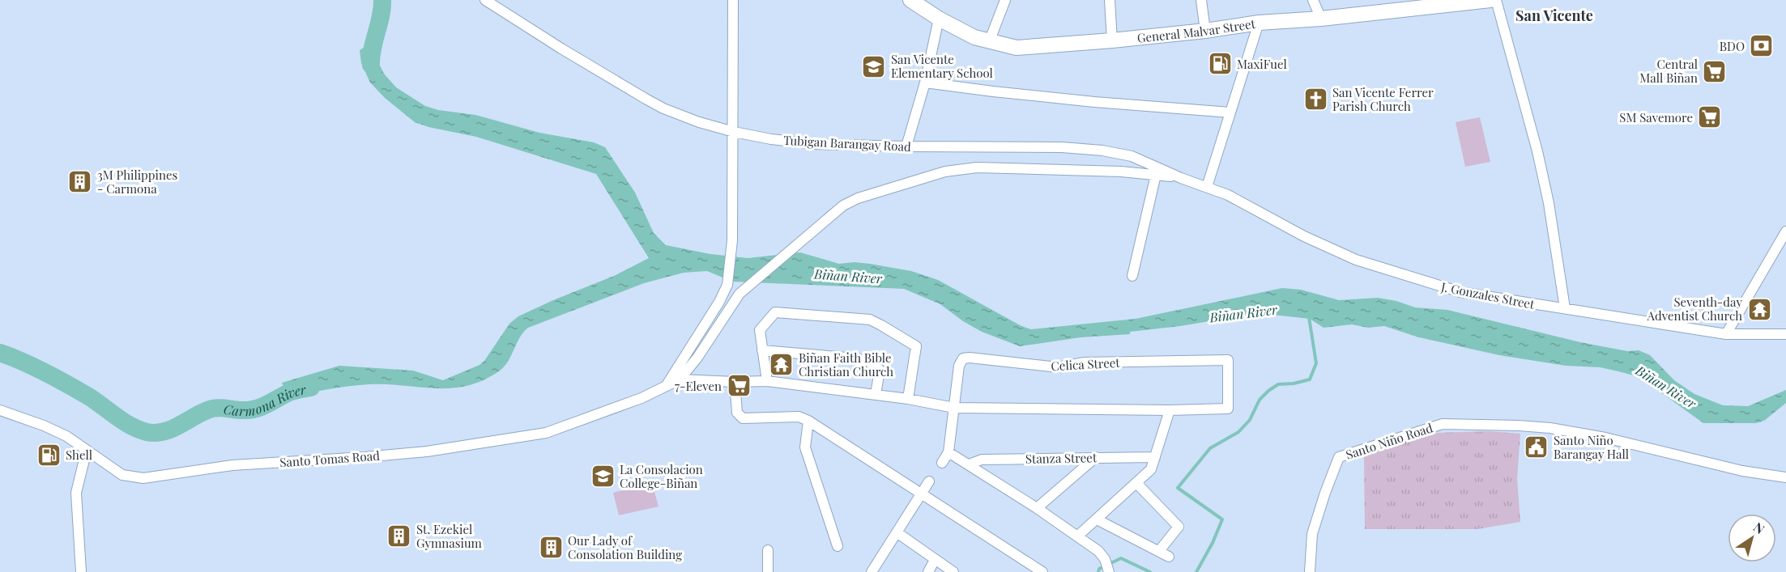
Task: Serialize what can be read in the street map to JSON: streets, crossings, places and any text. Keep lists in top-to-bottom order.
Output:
{
  "streets": {
    "highway": ["General Malvar Street"],
    "street": [
      "Tubigan Barangay Road",
      "J. Gonzales Street",
      "Celica Street",
      "Santo Niño Road",
      "Stanza Street",
      "Santo Tomas Road"
    ]
  },
  "crossings": [
    ["Tubigan Barangay Road", "J. Gonzales Street"]
  ],
  "districts": ["San Vicente"],
  "water": ["Biñan River", "Carmona River"],
  "places": {
    "bank": ["BDO"],
    "fuel station": ["MaxiFuel", "Shell"],
    "school or university": ["San Vicente Elementary School", "La Consolacion College-Biñan"],
    "supermarket": ["Central Mall Biñan", "SM Savemore", "7-Eleven"],
    "church": ["San Vicente Ferrer Parish Church"],
    "building": ["3M Philippines - Carmona", "St. Ezekiel Gymnasium", "Our Lady of Consolation Building"],
    "temple": ["Seventh-day Adventist Church", "Biñan Faith Bible Christian Church"],
    "public building": ["Santo Niño Barangay Hall"]
  },
  "north": "top right"
}
